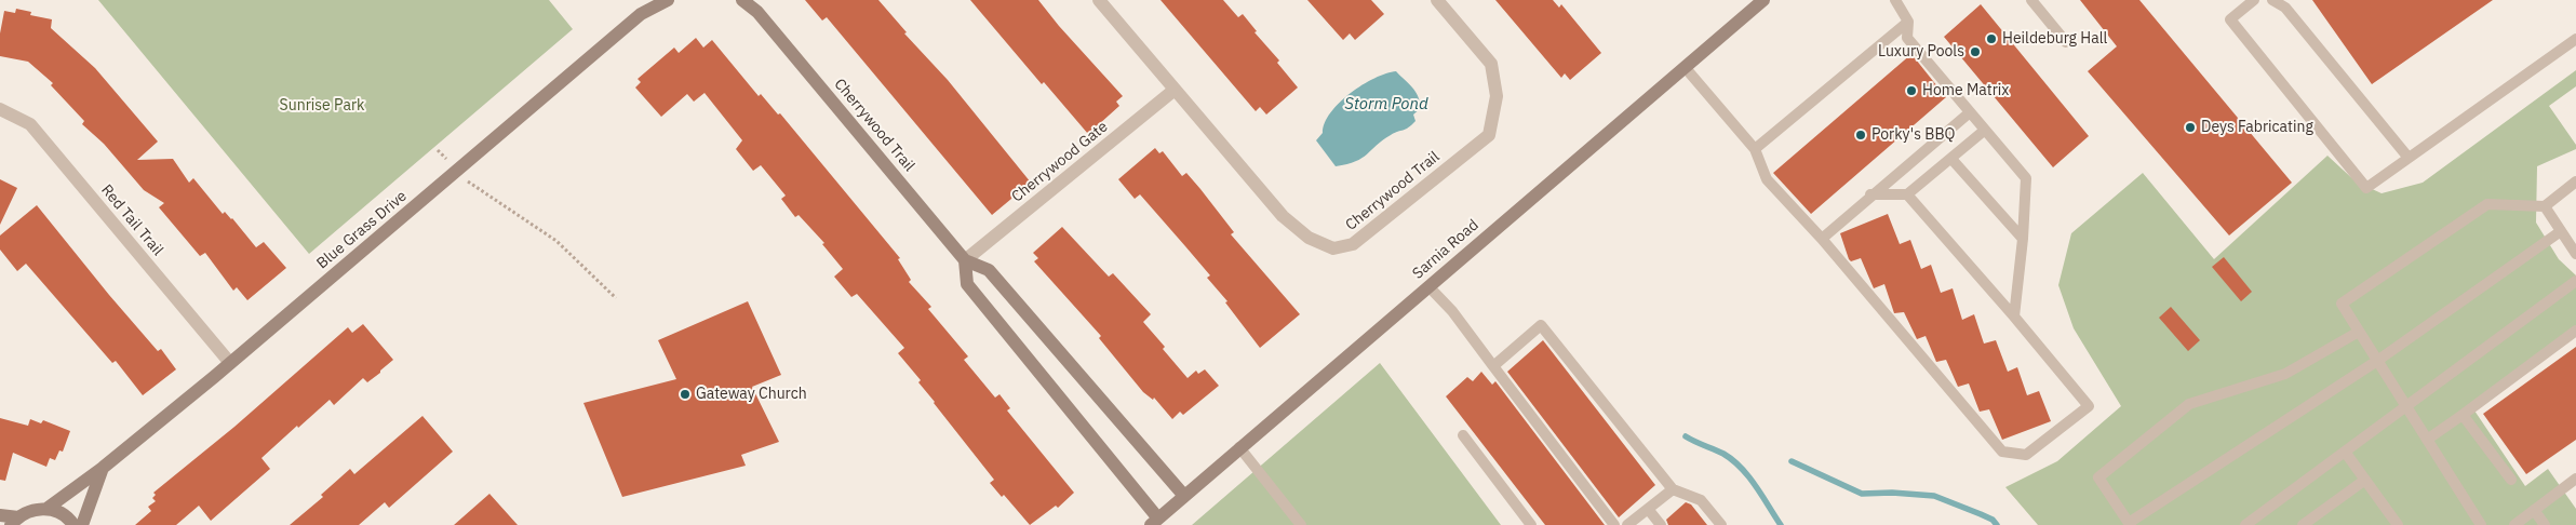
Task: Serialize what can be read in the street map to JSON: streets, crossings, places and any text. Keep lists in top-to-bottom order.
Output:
{
  "streets": {
    "street": [
      "Cherrywood Trail",
      "Cherrywood Gate",
      "Red Tail Trail",
      "Blue Grass Drive",
      "Sarnia Road"
    ]
  },
  "crossings": [
    ["Cherrywood Trail", "Cherrywood Gate"],
    ["Cherrywood Trail", "Sarnia Road"],
    ["Red Tail Trail", "Blue Grass Drive"]
  ],
  "water": ["Storm Pond"],
  "parks": ["Sunrise Park"],
  "places": [
    "Heildeburg Hall",
    "Luxury Pools",
    "Home Matrix",
    "Deys Fabricating",
    "Porky's BBQ",
    "Gateway Church"
  ]
}
